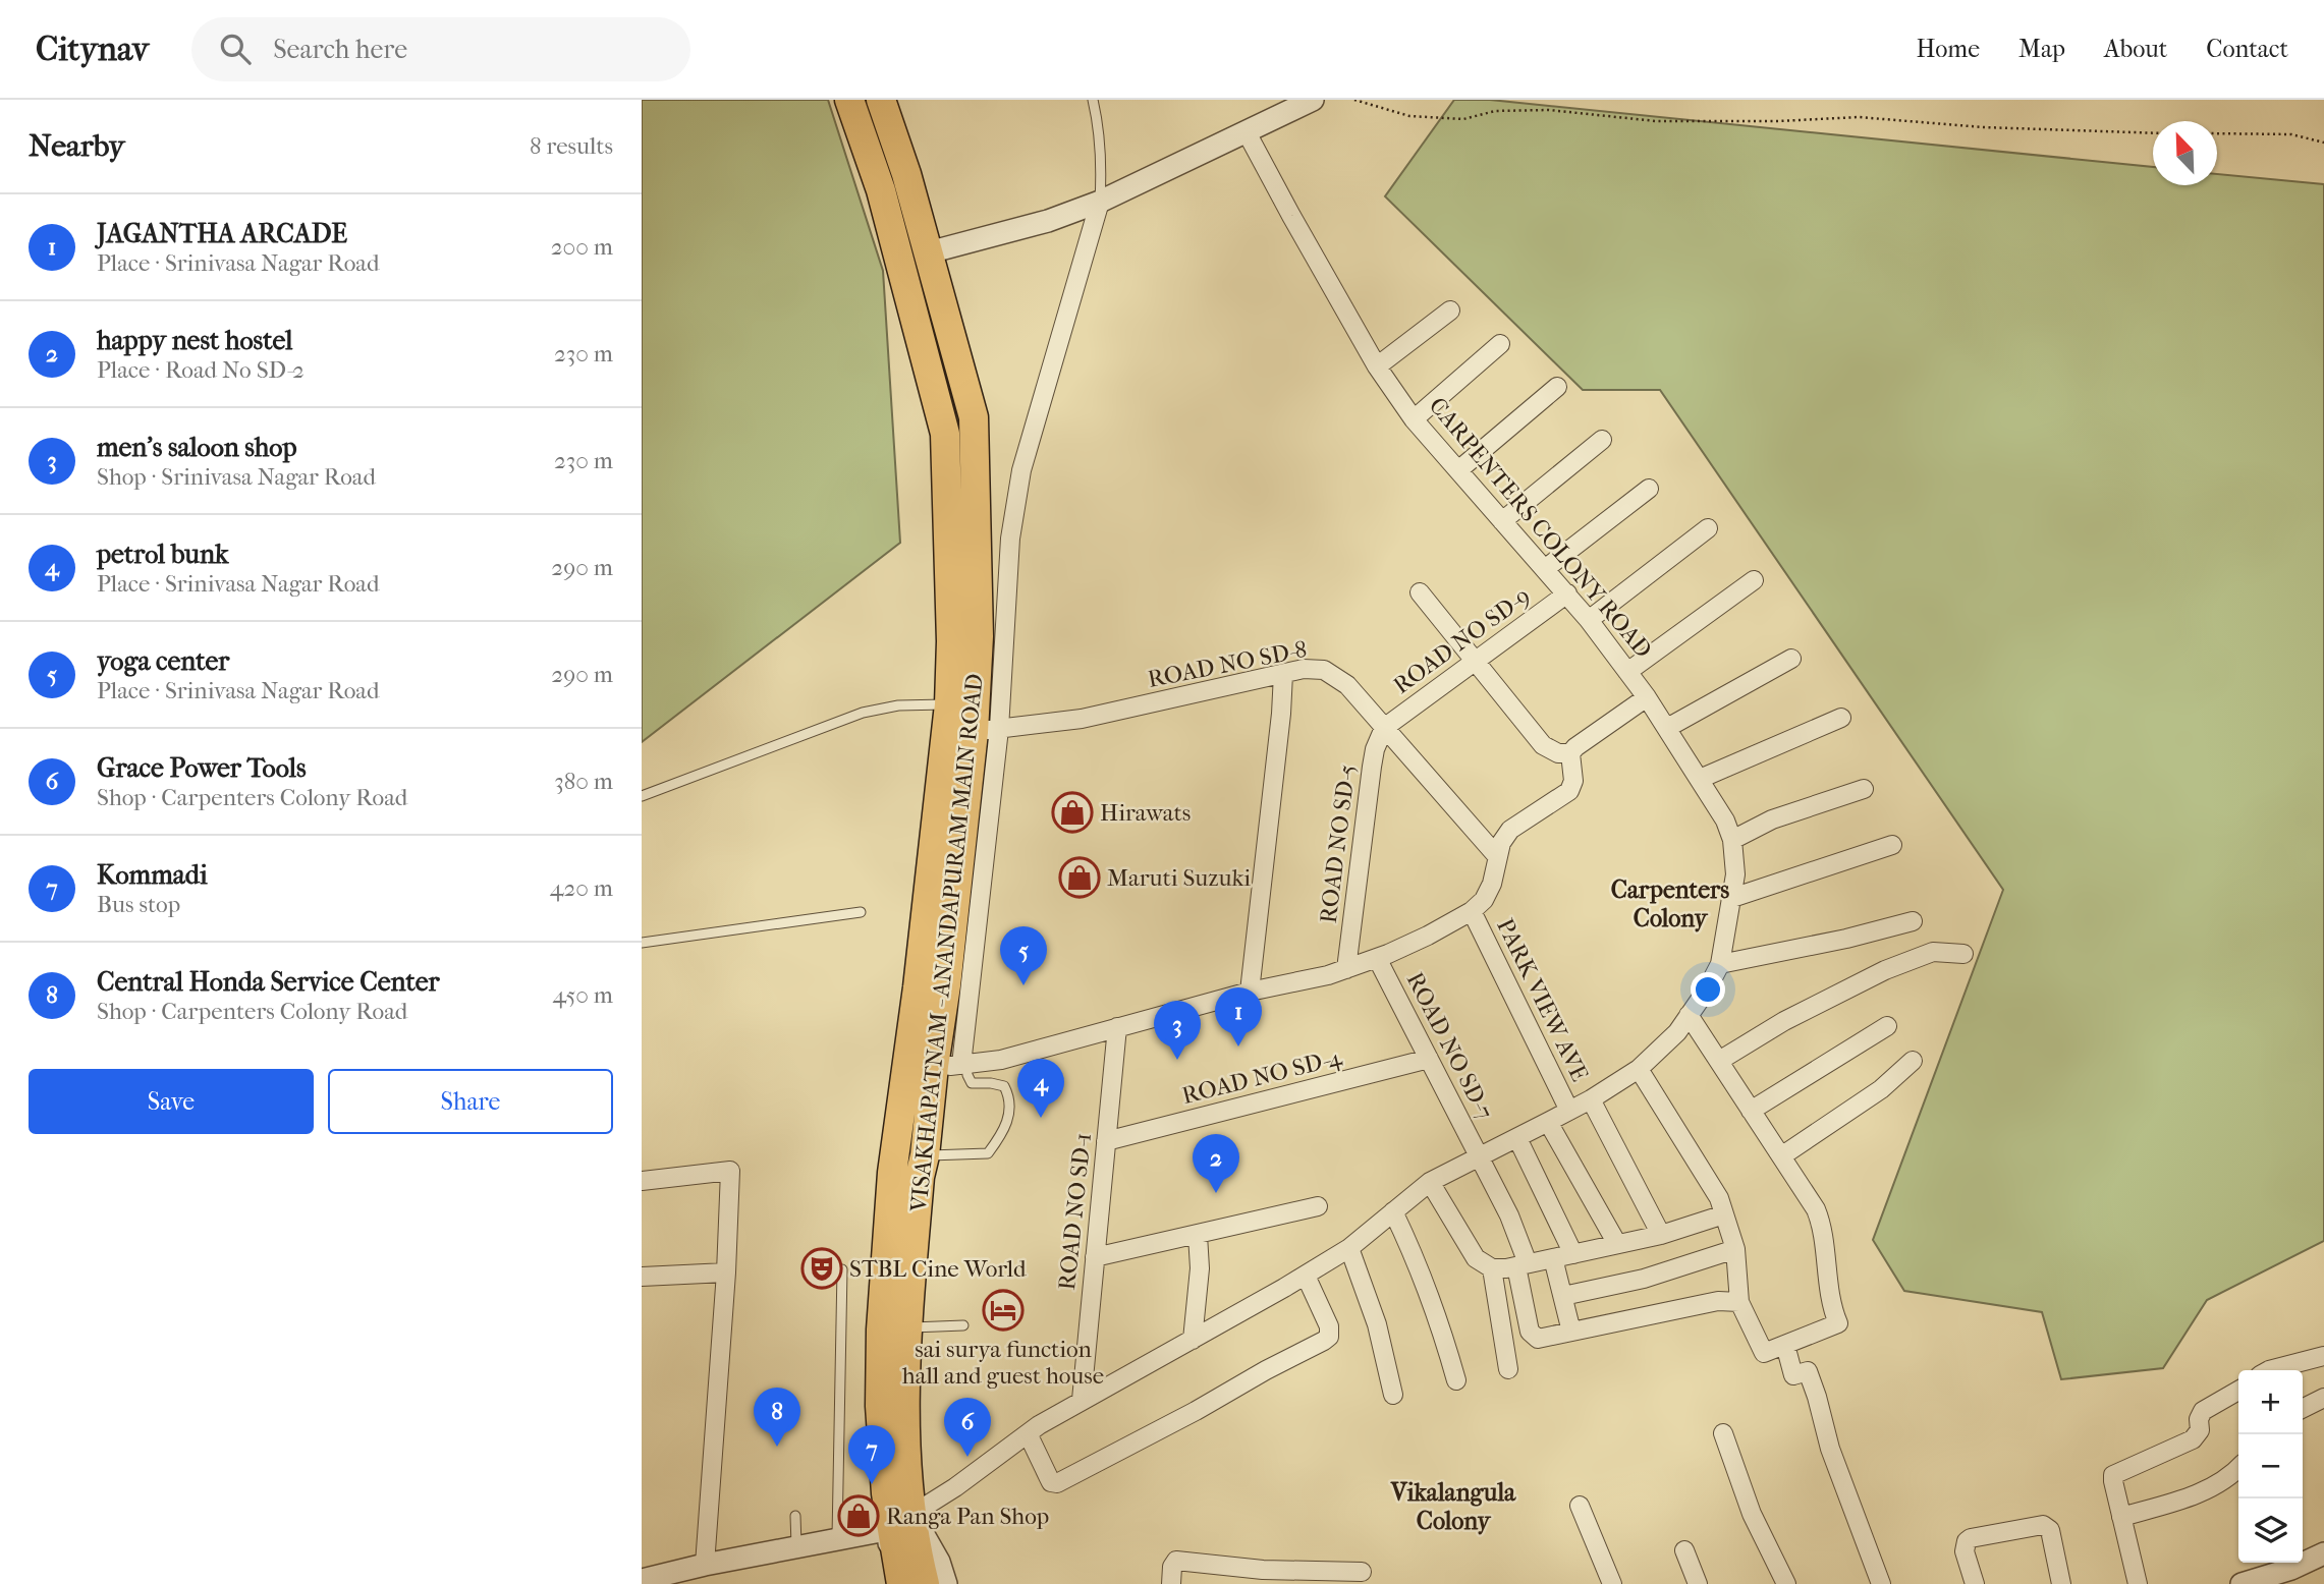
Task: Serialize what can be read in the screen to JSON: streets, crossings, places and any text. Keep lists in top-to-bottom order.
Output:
{
  "streets": {
    "main road": ["VISAKHAPATNAM - ANANDAPURAM MAIN ROAD"],
    "street": [
      "CARPENTERS COLONY ROAD",
      "ROAD NO SD-9",
      "ROAD NO SD-8",
      "ROAD NO SD-5",
      "PARK VIEW AVE",
      "ROAD NO SD-7",
      "ROAD NO SD-4",
      "ROAD NO SD-1"
    ]
  },
  "crossings": [
    ["CARPENTERS COLONY ROAD", "ROAD NO SD-9"],
    ["CARPENTERS COLONY ROAD", "VISAKHAPATNAM - ANANDAPURAM MAIN ROAD"],
    ["CARPENTERS COLONY ROAD", "PARK VIEW AVE"],
    ["CARPENTERS COLONY ROAD", "ROAD NO SD-7"],
    ["CARPENTERS COLONY ROAD", "ROAD NO SD-1"],
    ["ROAD NO SD-9", "ROAD NO SD-8"],
    ["ROAD NO SD-9", "ROAD NO SD-5"],
    ["ROAD NO SD-8", "ROAD NO SD-5"],
    ["ROAD NO SD-8", "VISAKHAPATNAM - ANANDAPURAM MAIN ROAD"],
    ["ROAD NO SD-7", "ROAD NO SD-4"],
    ["ROAD NO SD-4", "ROAD NO SD-1"]
  ],
  "districts": ["Carpenters Colony", "Vikalangula Colony"],
  "places": {
    "shop": ["Hirawats", "Maruti Suzuki", "Ranga Pan Shop"],
    "theatre": ["STBL Cine World"],
    "hotel": ["sai surya function hall and guest house"]
  },
  "north": "top left",
  "page": {
    "header": "Citynav",
    "search": "Search here",
    "nav": [
      "Home",
      "Map",
      "About",
      "Contact"
    ],
    "heading": ["Nearby", "8 results"],
    "list": [
      {
        "mark": "1",
        "name": "JAGANTHA ARCADE",
        "note": "Place · Srinivasa Nagar Road",
        "value": "200 m"
      },
      {
        "mark": "2",
        "name": "happy nest hostel",
        "note": "Place · Road No SD-2",
        "value": "230 m"
      },
      {
        "mark": "3",
        "name": "men's saloon shop",
        "note": "Shop · Srinivasa Nagar Road",
        "value": "230 m"
      },
      {
        "mark": "4",
        "name": "petrol bunk",
        "note": "Place · Srinivasa Nagar Road",
        "value": "290 m"
      },
      {
        "mark": "5",
        "name": "yoga center",
        "note": "Place · Srinivasa Nagar Road",
        "value": "290 m"
      },
      {
        "mark": "6",
        "name": "Grace Power Tools",
        "note": "Shop · Carpenters Colony Road",
        "value": "380 m"
      },
      {
        "mark": "7",
        "name": "Kommadi",
        "note": "Bus stop",
        "value": "420 m"
      },
      {
        "mark": "8",
        "name": "Central Honda Service Center",
        "note": "Shop · Carpenters Colony Road",
        "value": "450 m"
      }
    ],
    "pins": [
      "5",
      "1",
      "3",
      "4",
      "2",
      "8",
      "6",
      "7"
    ],
    "buttons": ["Save", "Share"],
    "map_buttons": ["+", "−"]
  }
}
